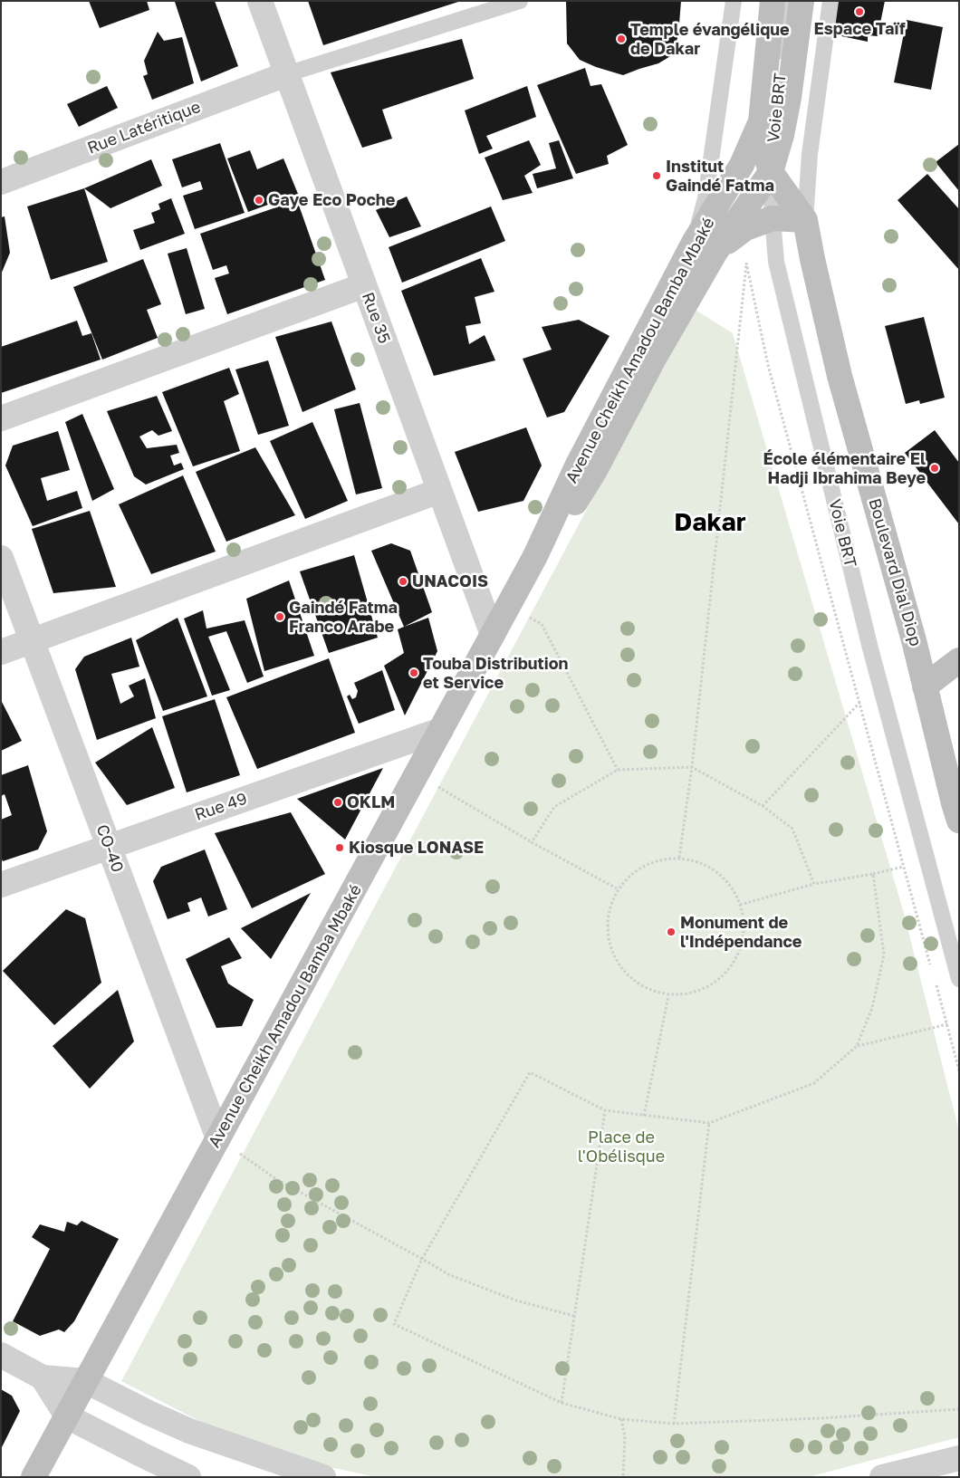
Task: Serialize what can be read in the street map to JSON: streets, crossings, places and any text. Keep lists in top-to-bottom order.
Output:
{
  "streets": {
    "street": [
      "Rue Latéritique",
      "Rue 35",
      "Avenue Cheikh Amadou Bamba Mbaké",
      "Boulevard Dial Diop",
      "Rue 49",
      "CO-40"
    ],
    "lane": ["Voie BRT"]
  },
  "crossings": [
    ["Voie BRT", "Avenue Cheikh Amadou Bamba Mbaké"],
    ["Voie BRT", "Boulevard Dial Diop"],
    ["Rue Latéritique", "Rue 35"],
    ["Rue 35", "Avenue Cheikh Amadou Bamba Mbaké"],
    ["Avenue Cheikh Amadou Bamba Mbaké", "Boulevard Dial Diop"],
    ["Avenue Cheikh Amadou Bamba Mbaké", "Rue 49"],
    ["Avenue Cheikh Amadou Bamba Mbaké", "CO-40"],
    ["Rue 49", "CO-40"]
  ],
  "districts": ["Dakar"],
  "parks": ["Place de l'Obélisque"],
  "places": [
    "Espace Taïf",
    "Temple évangélique de Dakar",
    "Institut Gaindé Fatma",
    "Gaye Eco Poche",
    "École élémentaire El Hadji Ibrahima Beye",
    "UNACOIS",
    "Gaindé Fatma Franco Arabe",
    "Touba Distribution et Service",
    "OKLM",
    "Kiosque LONASE",
    "Monument de l'Indépendance"
  ]
}
